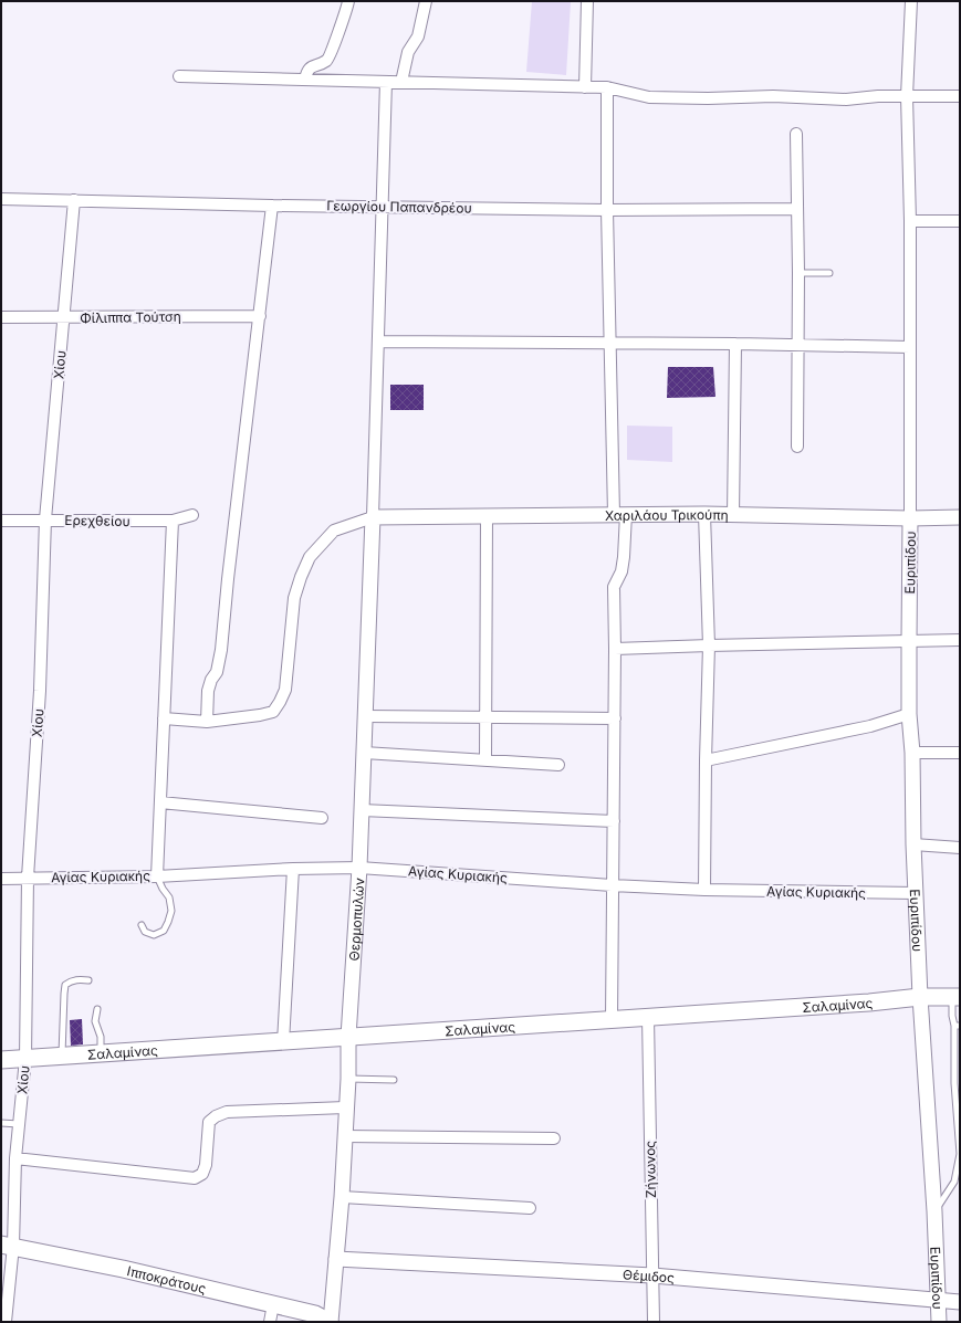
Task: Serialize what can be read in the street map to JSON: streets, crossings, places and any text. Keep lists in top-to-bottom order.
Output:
{
  "streets": {
    "main road": ["Σαλαμίνας", "Ιπποκράτους"],
    "street": [
      "Γεωργίου Παπανδρέου",
      "Φίλιππα Τούτση",
      "Χίου",
      "Χαριλάου Τρικούπη",
      "Ερεχθείου",
      "Ευριπίδου",
      "Αγίας Κυριακής",
      "Θερμοπυλών",
      "Ζήνωνος",
      "Θέμιδος"
    ]
  },
  "crossings": [
    ["Γεωργίου Παπανδρέου", "Χίου"],
    ["Φίλιππα Τούτση", "Χίου"],
    ["Χίου", "Ερεχθείου"],
    ["Χίου", "Αγίας Κυριακής"],
    ["Χίου", "Σαλαμίνας"],
    ["Χίου", "Ιπποκράτους"],
    ["Χαριλάου Τρικούπη", "Ευριπίδου"],
    ["Χαριλάου Τρικούπη", "Θερμοπυλών"],
    ["Ευριπίδου", "Αγίας Κυριακής"],
    ["Ευριπίδου", "Σαλαμίνας"],
    ["Ευριπίδου", "Θέμιδος"],
    ["Αγίας Κυριακής", "Θερμοπυλών"],
    ["Θερμοπυλών", "Σαλαμίνας"],
    ["Θερμοπυλών", "Θέμιδος"],
    ["Θερμοπυλών", "Ιπποκράτους"],
    ["Σαλαμίνας", "Ζήνωνος"],
    ["Ζήνωνος", "Θέμιδος"]
  ]
}
